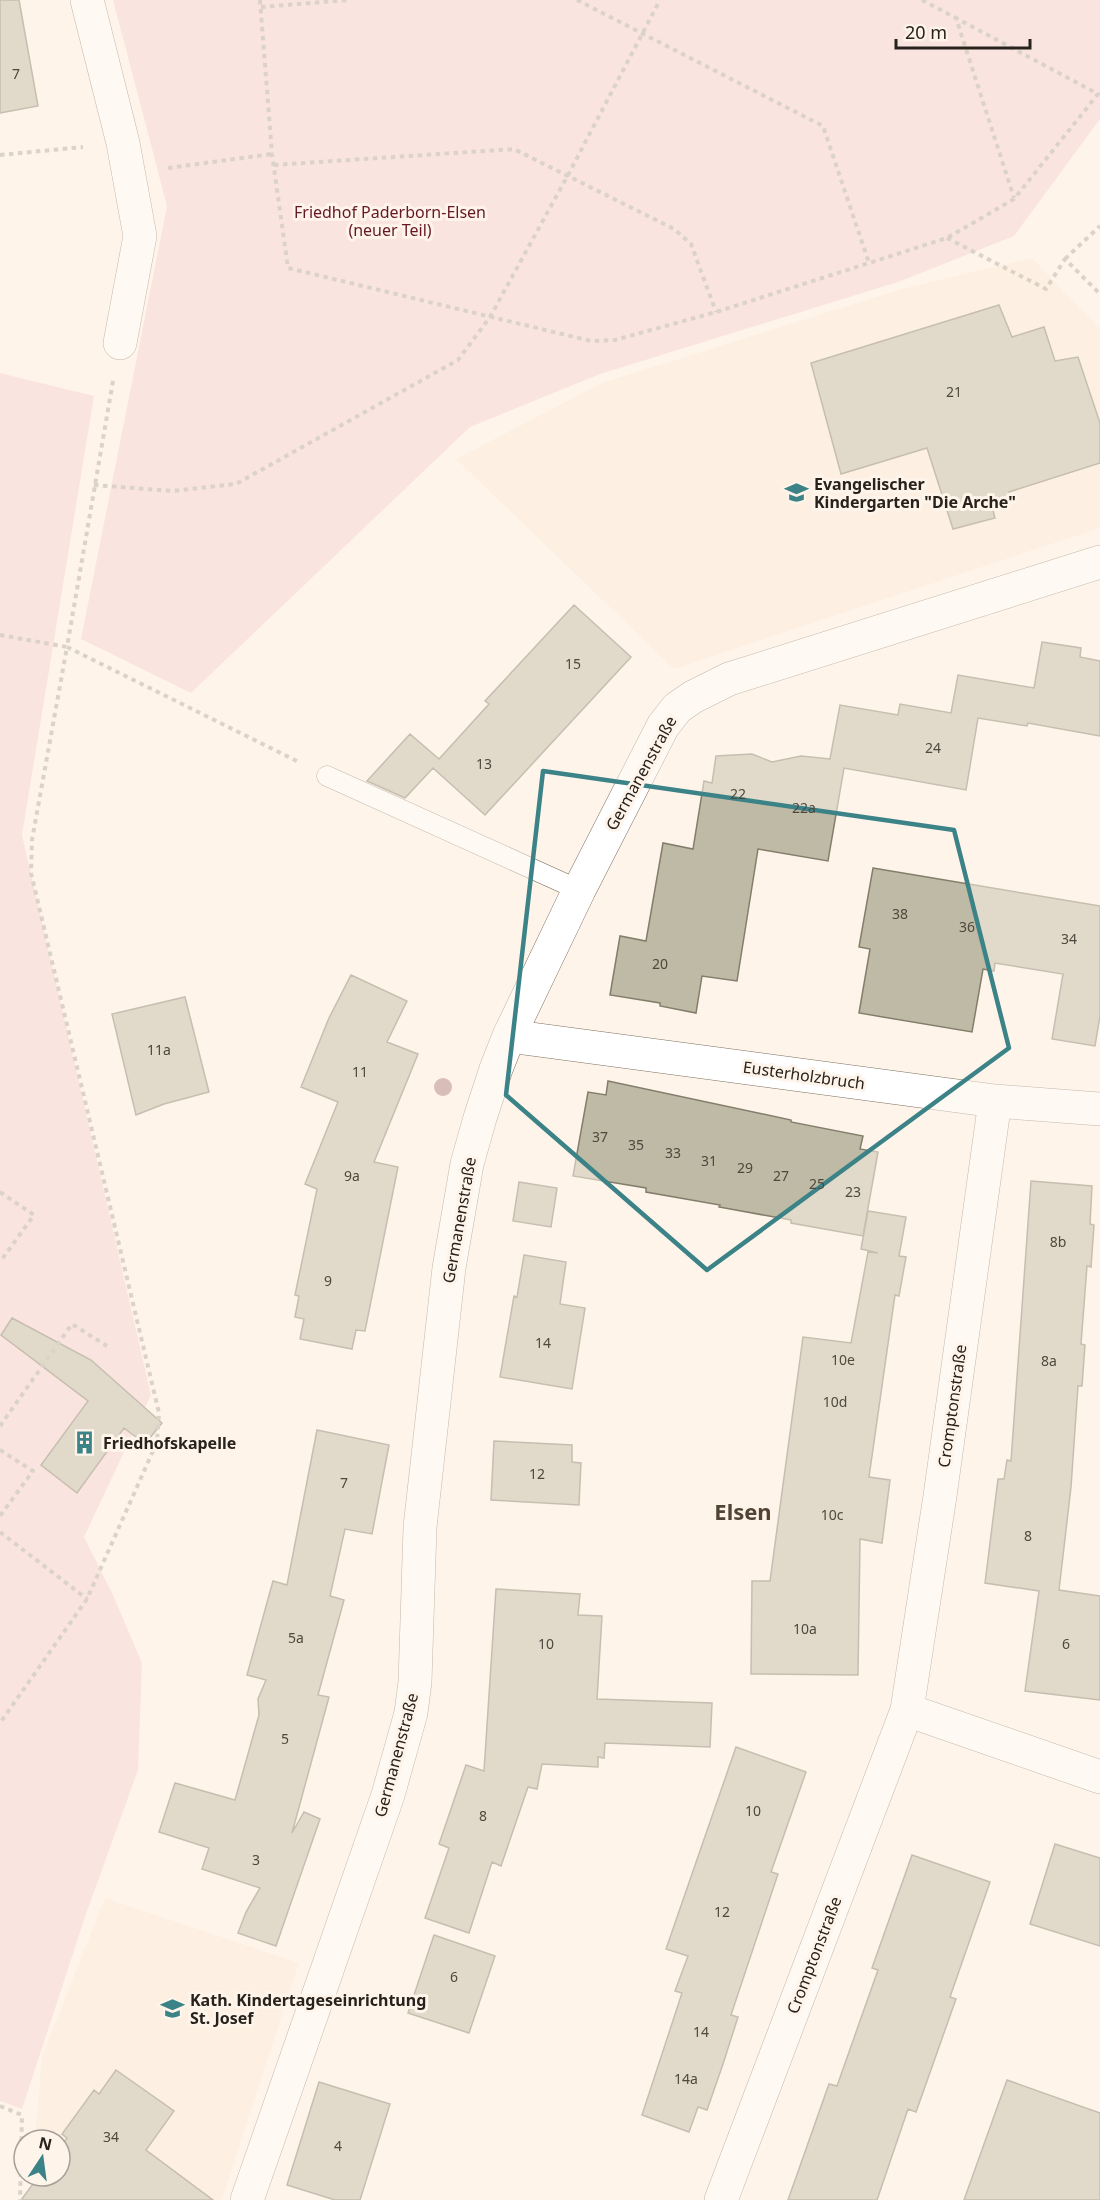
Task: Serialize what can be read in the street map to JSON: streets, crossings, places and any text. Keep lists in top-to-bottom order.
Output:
{
  "streets": {
    "street": ["Germanenstraße", "Eusterholzbruch", "Cromptonstraße"]
  },
  "crossings": [
    ["Germanenstraße", "Eusterholzbruch"],
    ["Eusterholzbruch", "Cromptonstraße"]
  ],
  "districts": ["Elsen"],
  "parks": ["Friedhof Paderborn-Elsen (neuer Teil)"],
  "places": {
    "school or university": ["Evangelischer Kindergarten \"Die Arche\"", "Kath. Kindertageseinrichtung St. Josef"],
    "building": ["Friedhofskapelle"]
  },
  "house_numbers": [
    "7",
    "21",
    "15",
    "24",
    "13",
    "22",
    "22a",
    "38",
    "36",
    "34",
    "20",
    "11a",
    "11",
    "37",
    "35",
    "33",
    "31",
    "29",
    "9a",
    "27",
    "25",
    "23",
    "8b",
    "9",
    "14",
    "10e",
    "8a",
    "10d",
    "12",
    "7",
    "10c",
    "8",
    "10a",
    "5a",
    "10",
    "6",
    "5",
    "10",
    "8",
    "3",
    "12",
    "6",
    "14",
    "14a",
    "34",
    "4"
  ],
  "scale_bar": "20 m",
  "north": "top"
}
